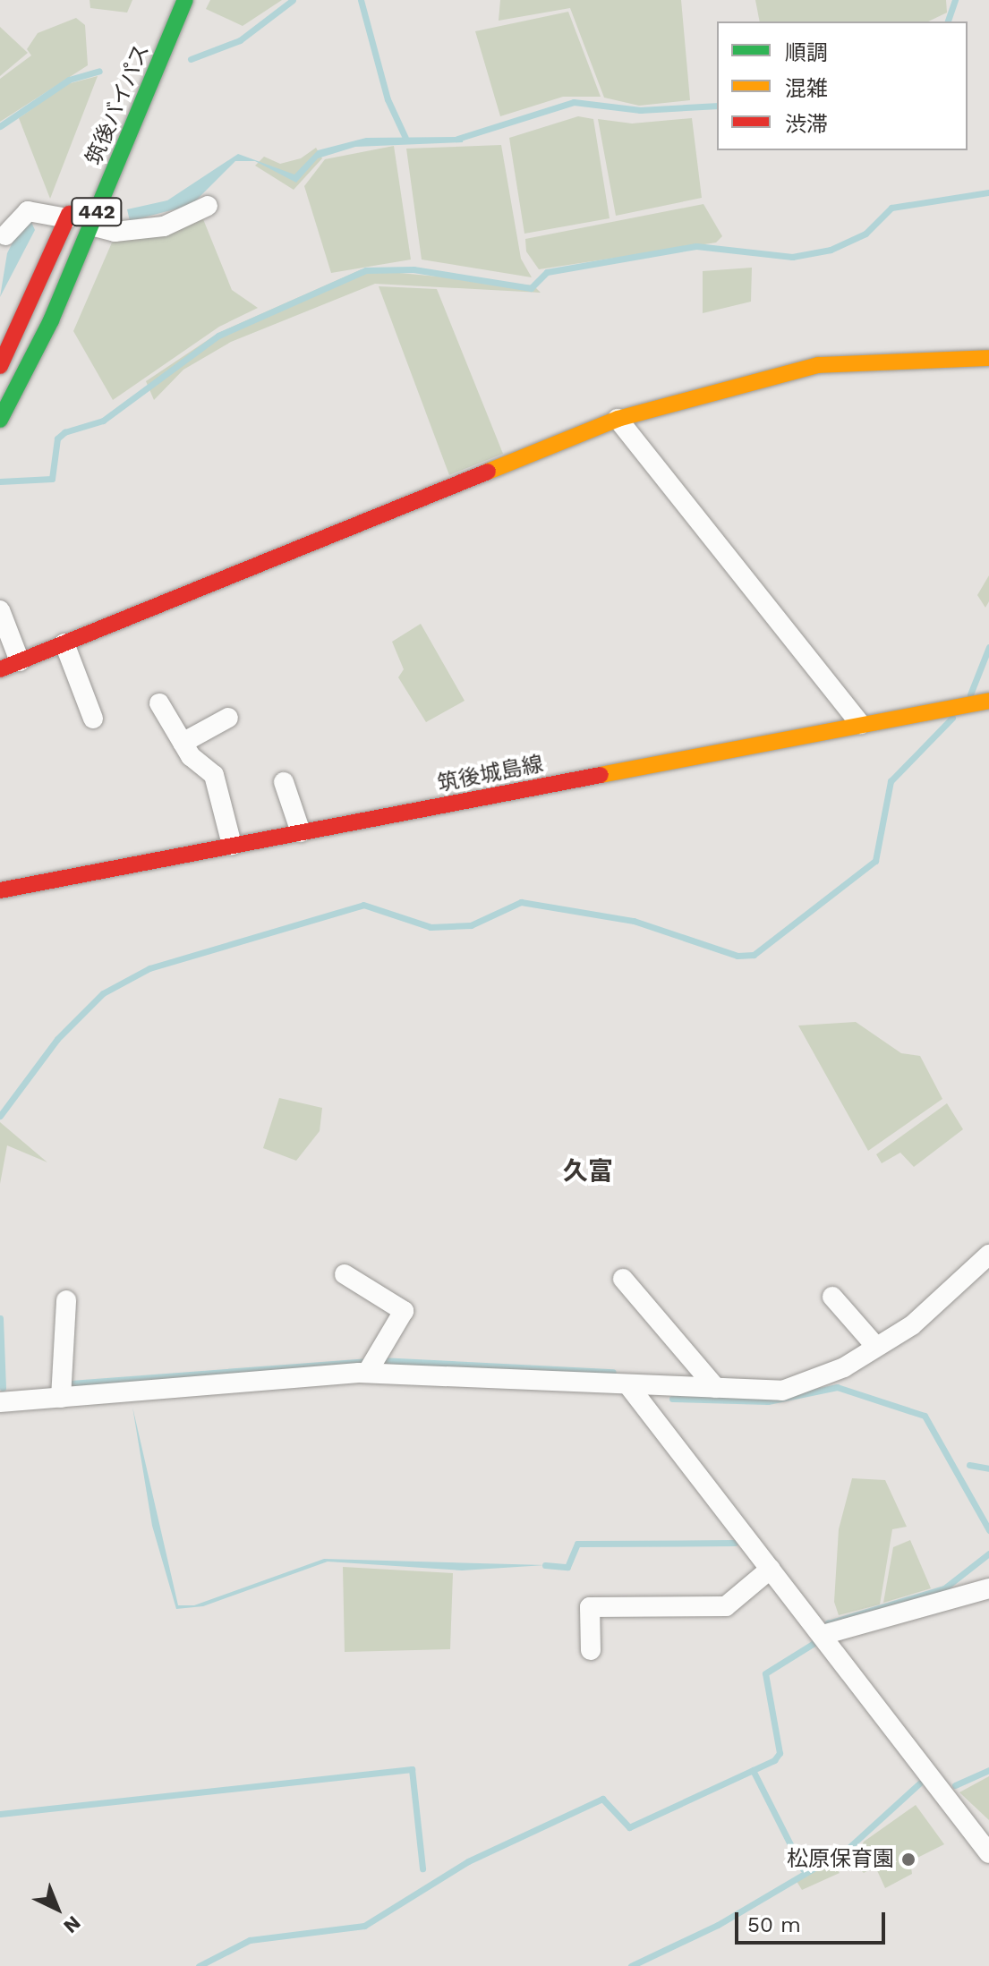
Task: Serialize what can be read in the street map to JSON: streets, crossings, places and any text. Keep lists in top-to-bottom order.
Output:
{
  "streets": {
    "main road": ["筑後バイパス", "442", "筑後城島線"]
  },
  "districts": ["久富"],
  "places": ["松原保育園"],
  "legend": ["順調", "混雑", "渋滞"],
  "scale_bar": "50 m",
  "north": "bottom right"
}
